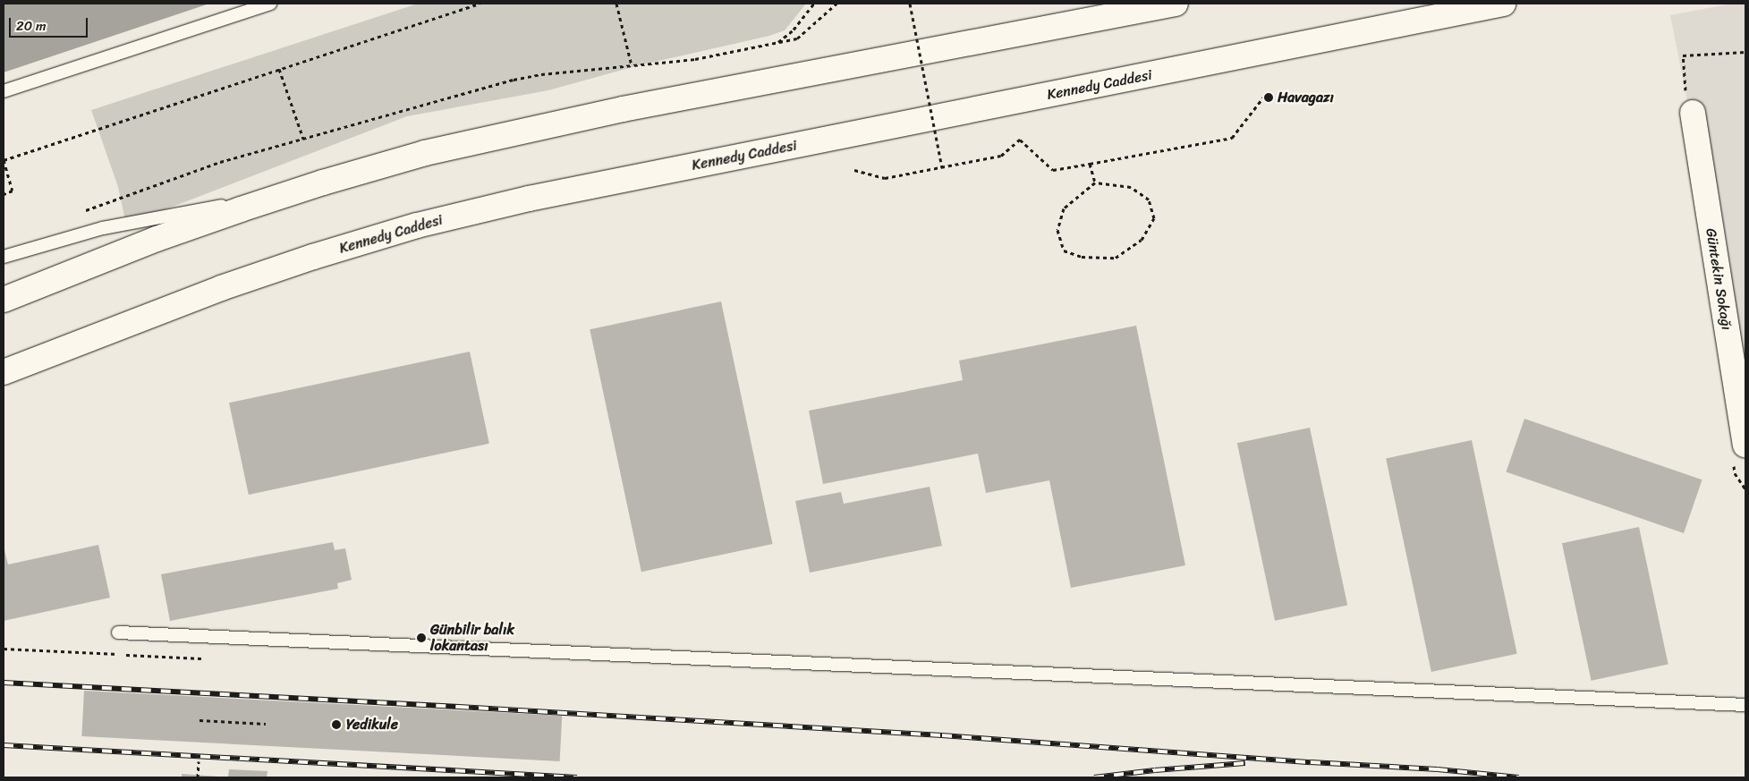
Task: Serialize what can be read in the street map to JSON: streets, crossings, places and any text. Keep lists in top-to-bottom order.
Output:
{
  "streets": {
    "main road": ["Kennedy Caddesi", "Güntekin Sokağı"]
  },
  "places": ["Havagazı", "Günbilir balık lokantası", "Yedikule"],
  "scale_bar": "20 m"
}
